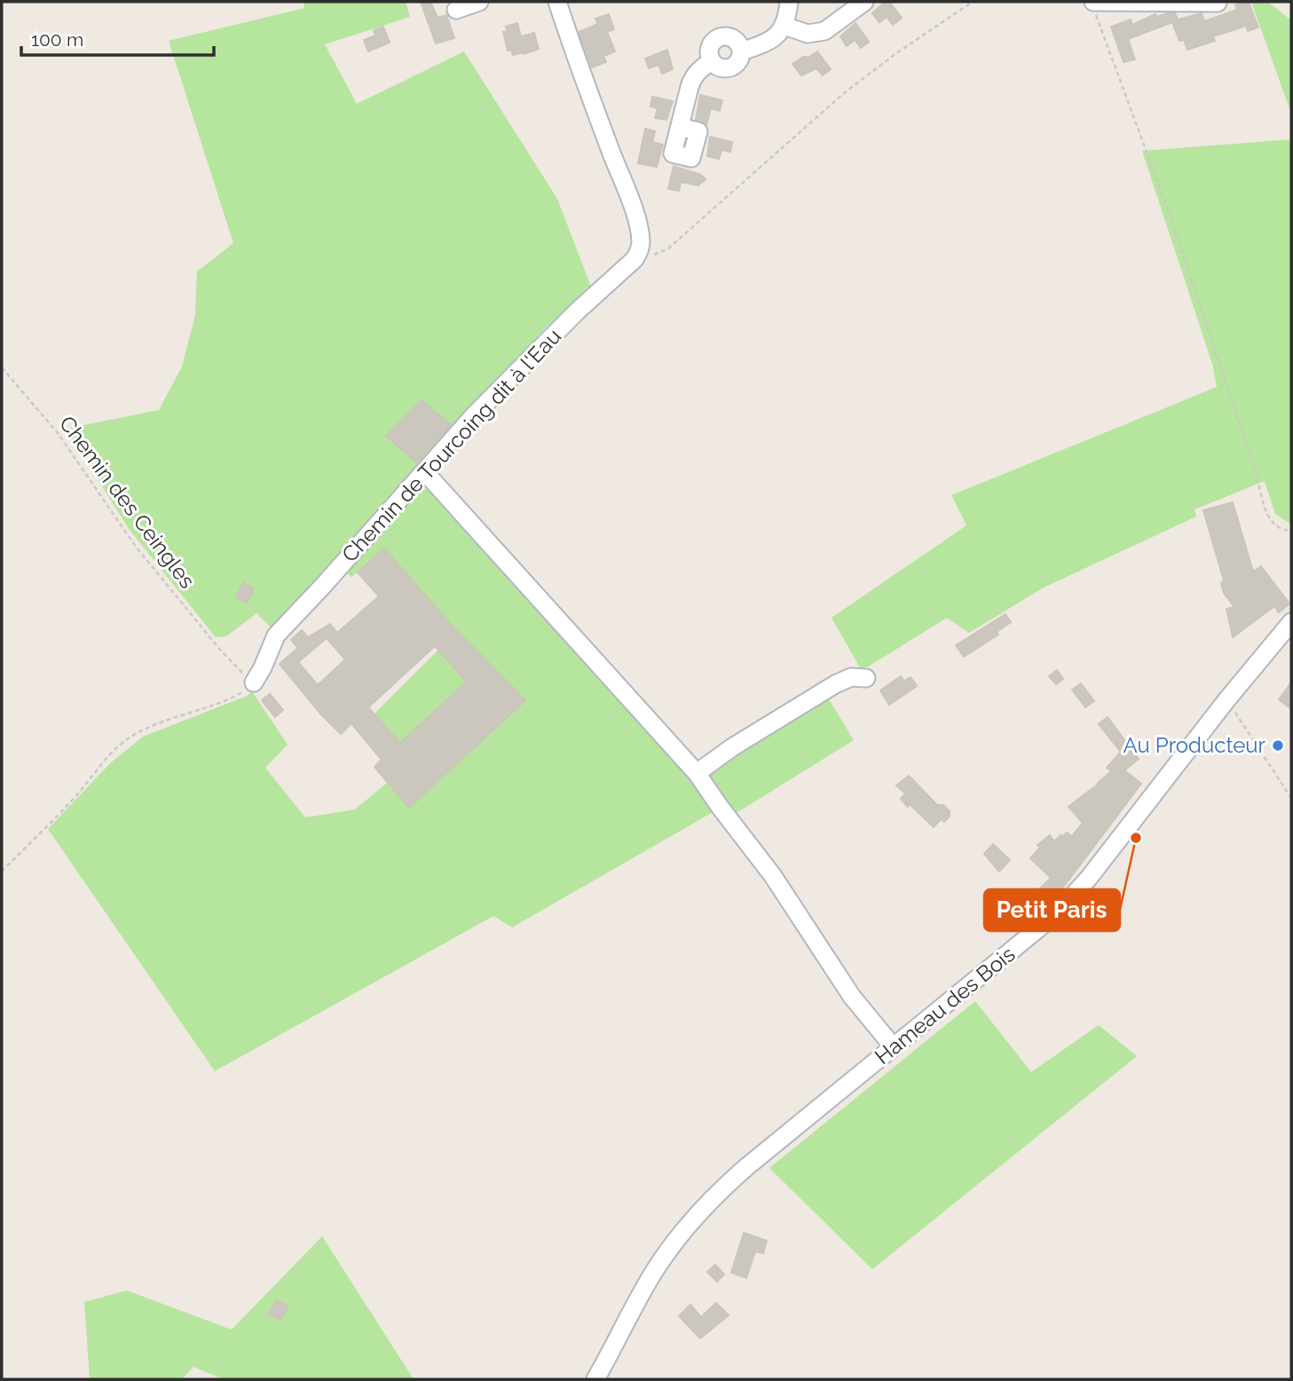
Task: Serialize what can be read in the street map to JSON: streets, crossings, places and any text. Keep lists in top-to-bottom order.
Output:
{
  "streets": {
    "street": ["Chemin de Tourcoing dit à l'Eau", "Hameau des Bois"],
    "path": ["Chemin des Ceingles"]
  },
  "crossings": [
    ["Chemin de Tourcoing dit à l'Eau", "Chemin des Ceingles"]
  ],
  "places": ["Au Producteur", "Petit Paris"],
  "scale_bar": "100 m"
}
